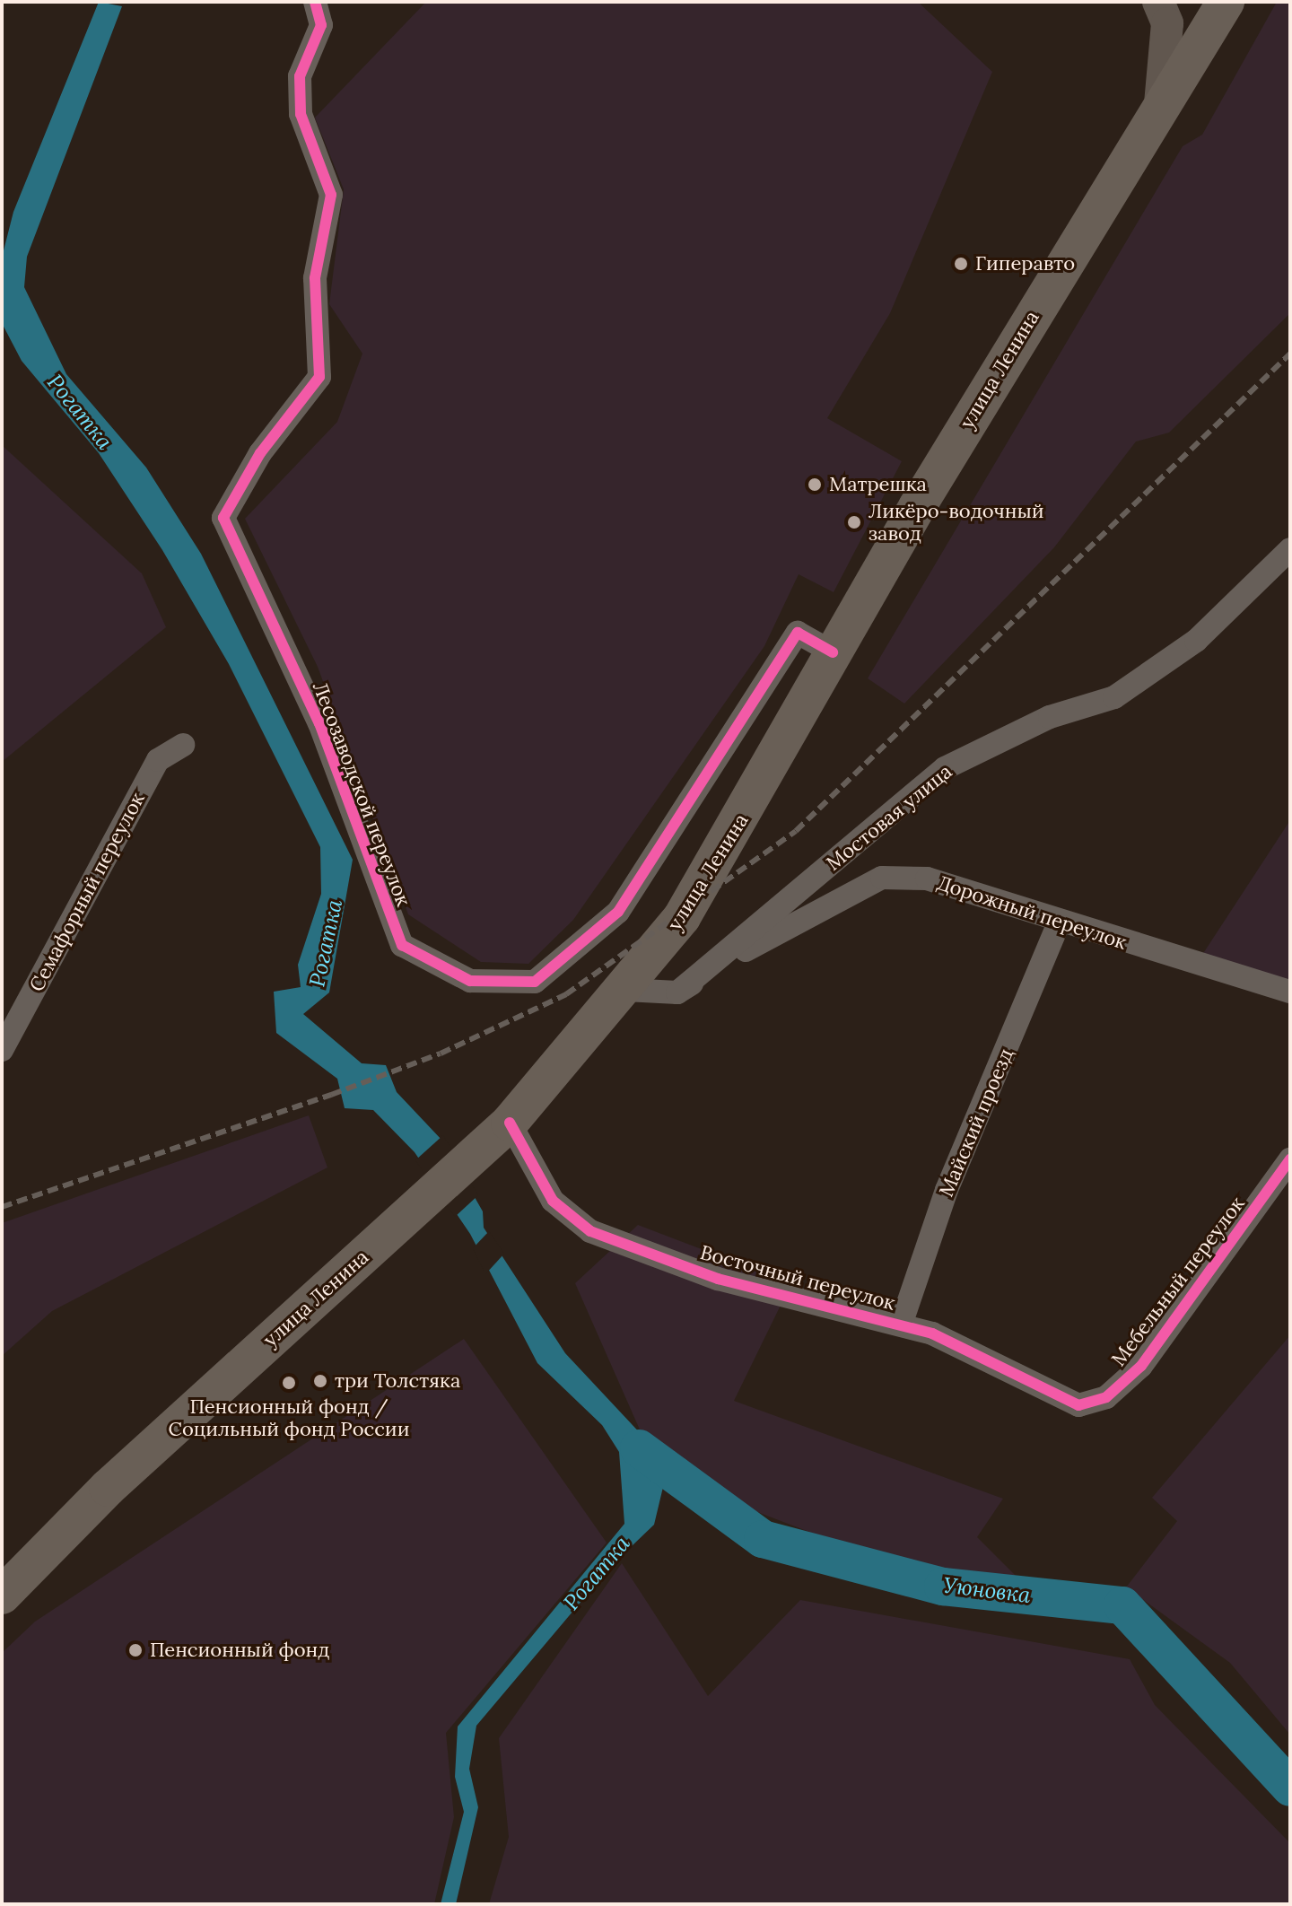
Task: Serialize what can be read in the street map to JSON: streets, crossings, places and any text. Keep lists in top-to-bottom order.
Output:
{
  "streets": {
    "main road": ["улица Ленина"],
    "street": [
      "Лесозаводской переулок",
      "Мостовая улица",
      "Семафорный переулок",
      "Дорожный переулок",
      "Майский проезд",
      "Восточный переулок",
      "Мебельный переулок"
    ]
  },
  "crossings": [
    ["улица Ленина", "Лесозаводской переулок"],
    ["улица Ленина", "Восточный переулок"],
    ["Мостовая улица", "Дорожный переулок"],
    ["Дорожный переулок", "Майский проезд"],
    ["Майский проезд", "Восточный переулок"],
    ["Восточный переулок", "Мебельный переулок"]
  ],
  "water": ["Рогатка", "Уюновка"],
  "places": [
    "Гиперавто",
    "Матрешка",
    "Ликёро-водочный завод",
    "три Толстяка",
    "Пенсионный фонд / Социльный фонд России",
    "Пенсионный фонд"
  ]
}
